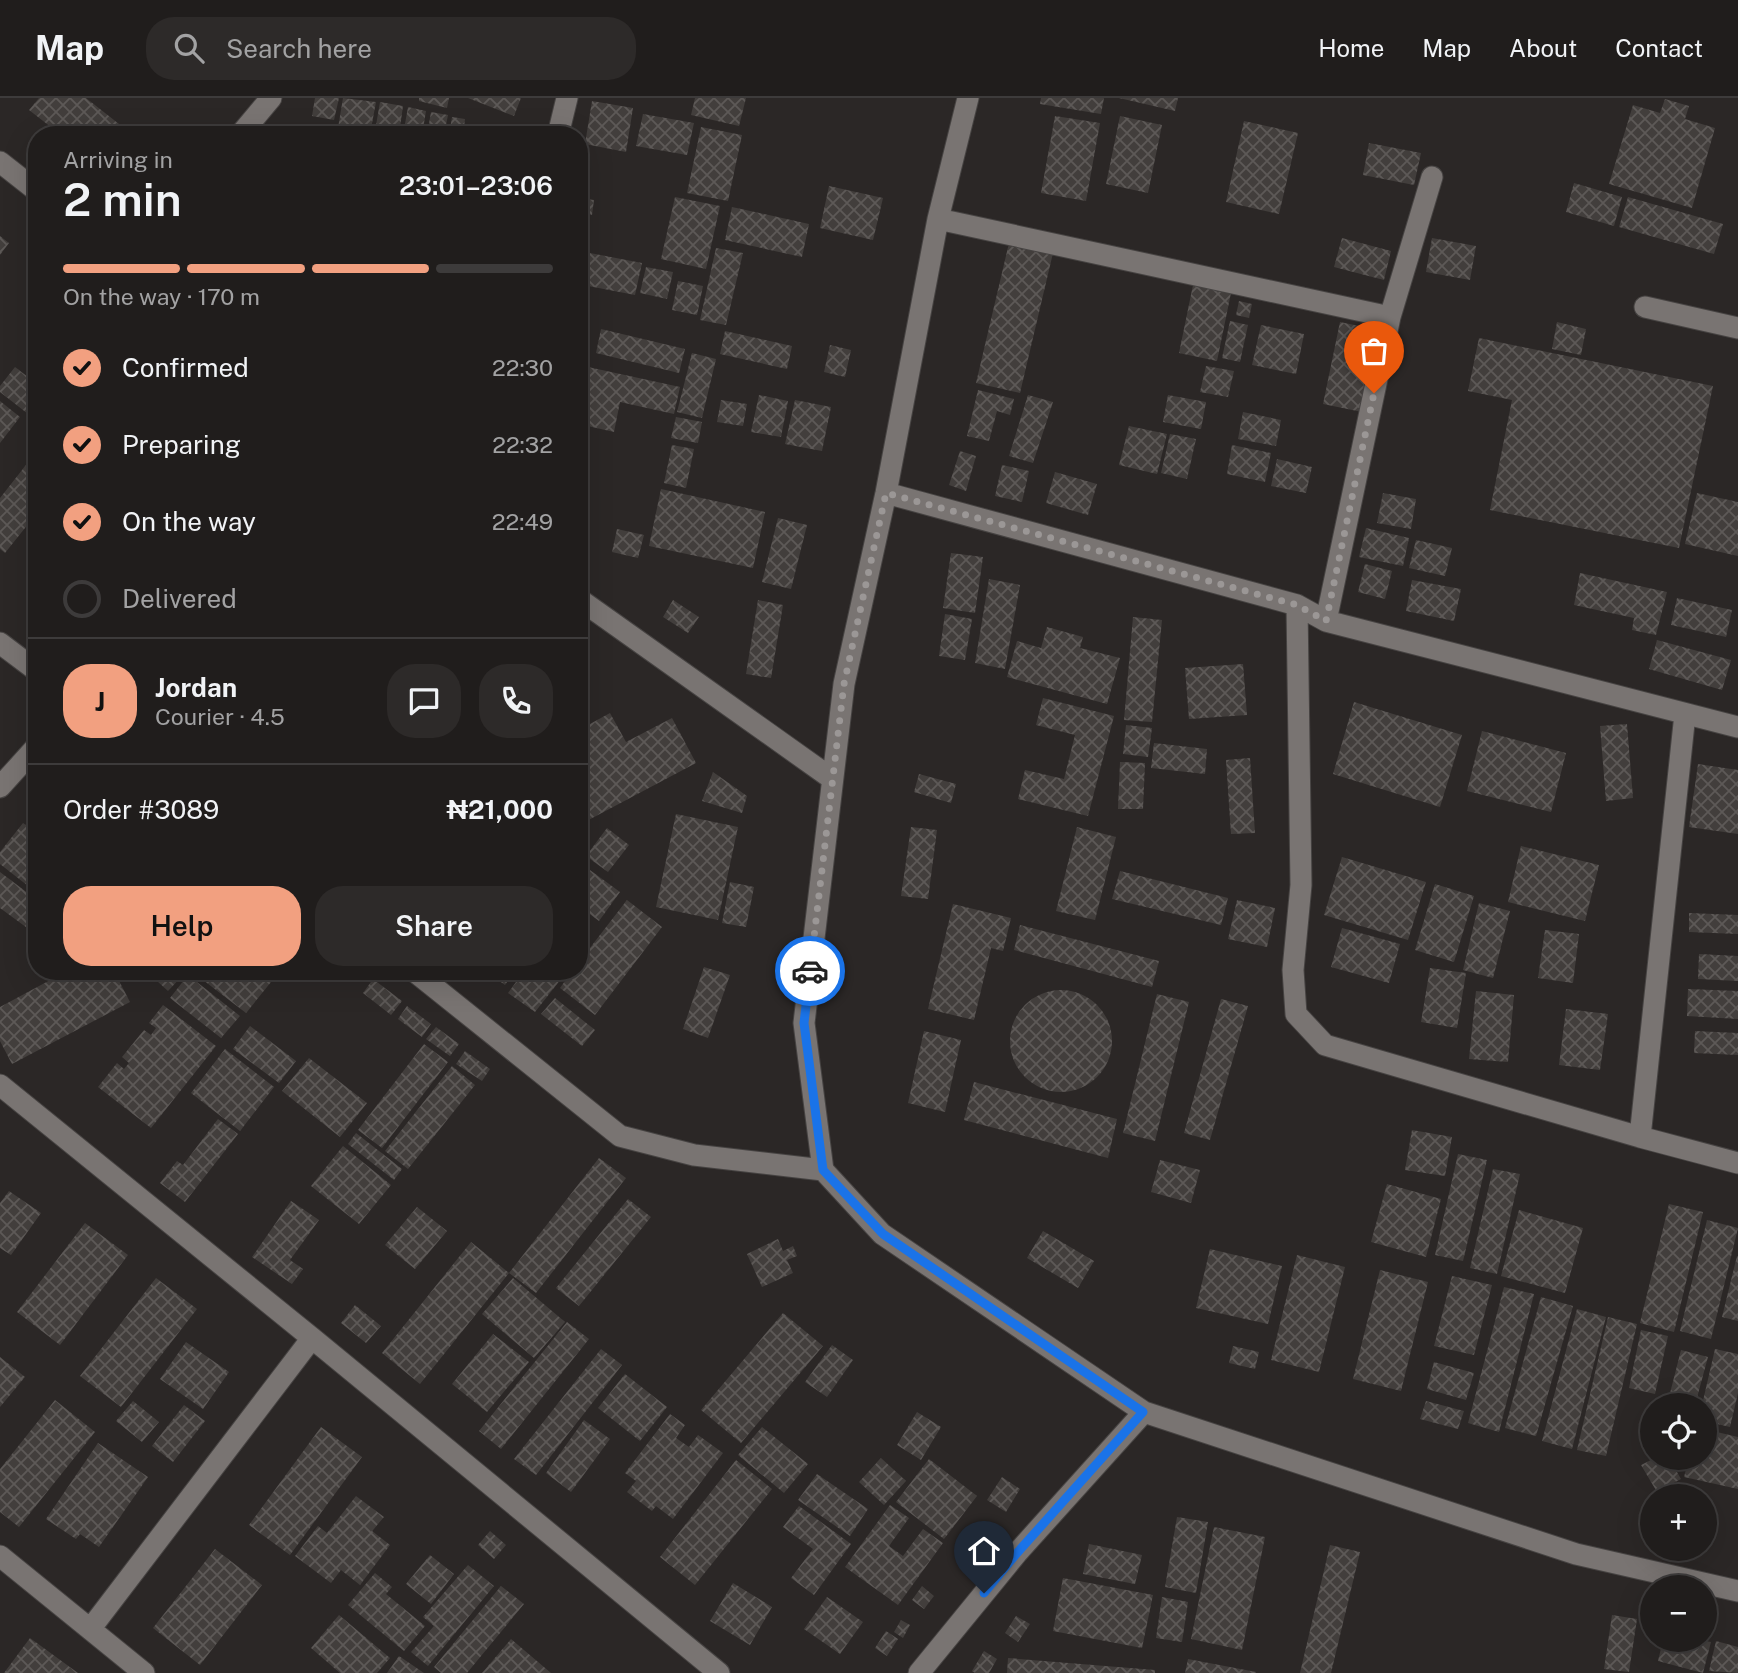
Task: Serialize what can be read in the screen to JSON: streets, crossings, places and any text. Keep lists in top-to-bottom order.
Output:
{
  "page": {
    "header": "Map",
    "search": "Search here",
    "nav": [
      "Home",
      "Map",
      "About",
      "Contact"
    ],
    "heading": ["2 min", "Arriving in", "23:01–23:06"],
    "panel": [
      "Jordan",
      "Courier · 4.5",
      "Order #3089",
      "₦21,000"
    ],
    "bar": "On the way · 170 m",
    "list": [
      ["Confirmed", "22:30"],
      ["Preparing", "22:32"],
      ["On the way", "22:49"],
      "Delivered"
    ],
    "round": "J",
    "buttons": ["Help", "Share"],
    "map_buttons": ["+", "−"]
  }
}
